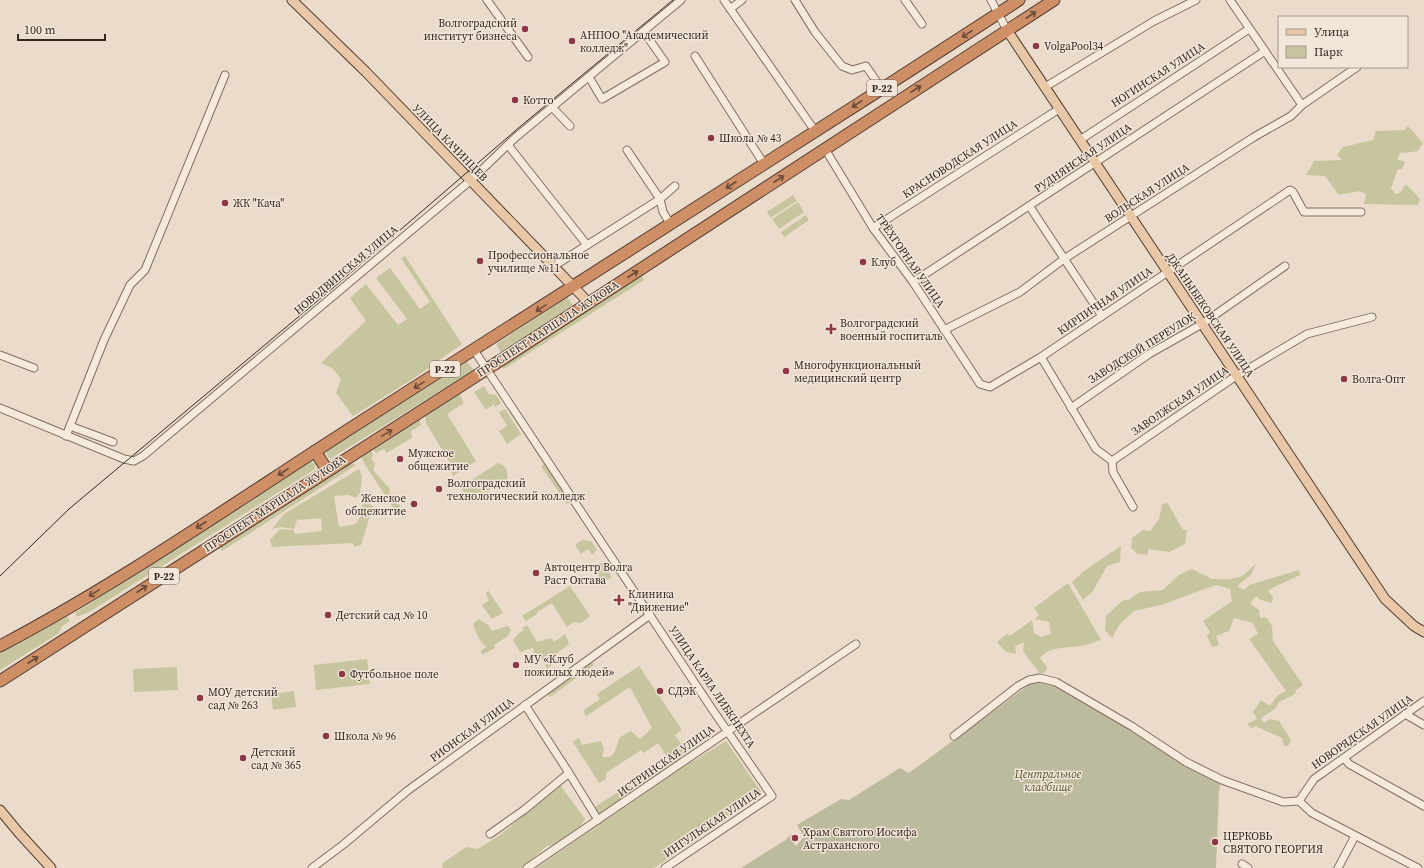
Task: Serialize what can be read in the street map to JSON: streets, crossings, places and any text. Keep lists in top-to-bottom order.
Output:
{
  "streets": {
    "highway": ["Р-22", "ПРОСПЕКТ МАРШАЛА ЖУКОВА"],
    "main road": ["УЛИЦА КАЧИНЦЕВ", "ДЖАНЫБЕКОВСКАЯ УЛИЦА"],
    "street": [
      "НОГИНСКАЯ УЛИЦА",
      "РУДНЯНСКАЯ УЛИЦА",
      "КРАСНОВОДСКАЯ УЛИЦА",
      "ВОЛЬСКАЯ УЛИЦА",
      "ТРЁХГОРНАЯ УЛИЦА",
      "НОВОДВИНСКАЯ УЛИЦА",
      "КИРПИЧНАЯ УЛИЦА",
      "ЗАВОДСКОЙ ПЕРЕУЛОК",
      "ЗАВОЛЖСКАЯ УЛИЦА",
      "УЛИЦА КАРЛА ЛИБКНЕХТА",
      "РИОНСКАЯ УЛИЦА",
      "НОВОРЯДСКАЯ УЛИЦА",
      "ИСТРИНСКАЯ УЛИЦА",
      "ИНГУЛЬСКАЯ УЛИЦА"
    ]
  },
  "crossings": [
    ["НОГИНСКАЯ УЛИЦА", "ДЖАНЫБЕКОВСКАЯ УЛИЦА"],
    ["УЛИЦА КАЧИНЦЕВ", "НОВОДВИНСКАЯ УЛИЦА"],
    ["УЛИЦА КАЧИНЦЕВ", "ПРОСПЕКТ МАРШАЛА ЖУКОВА"],
    ["РУДНЯНСКАЯ УЛИЦА", "ТРЁХГОРНАЯ УЛИЦА"],
    ["РУДНЯНСКАЯ УЛИЦА", "ДЖАНЫБЕКОВСКАЯ УЛИЦА"],
    ["КРАСНОВОДСКАЯ УЛИЦА", "ТРЁХГОРНАЯ УЛИЦА"],
    ["КРАСНОВОДСКАЯ УЛИЦА", "ДЖАНЫБЕКОВСКАЯ УЛИЦА"],
    ["ВОЛЬСКАЯ УЛИЦА", "ТРЁХГОРНАЯ УЛИЦА"],
    ["ВОЛЬСКАЯ УЛИЦА", "ДЖАНЫБЕКОВСКАЯ УЛИЦА"],
    ["ТРЁХГОРНАЯ УЛИЦА", "КИРПИЧНАЯ УЛИЦА"],
    ["ТРЁХГОРНАЯ УЛИЦА", "ПРОСПЕКТ МАРШАЛА ЖУКОВА"],
    ["КИРПИЧНАЯ УЛИЦА", "ДЖАНЫБЕКОВСКАЯ УЛИЦА"],
    ["ДЖАНЫБЕКОВСКАЯ УЛИЦА", "ПРОСПЕКТ МАРШАЛА ЖУКОВА"],
    ["ДЖАНЫБЕКОВСКАЯ УЛИЦА", "ЗАВОДСКОЙ ПЕРЕУЛОК"],
    ["ДЖАНЫБЕКОВСКАЯ УЛИЦА", "ЗАВОЛЖСКАЯ УЛИЦА"],
    ["ПРОСПЕКТ МАРШАЛА ЖУКОВА", "УЛИЦА КАРЛА ЛИБКНЕХТА"],
    ["УЛИЦА КАРЛА ЛИБКНЕХТА", "РИОНСКАЯ УЛИЦА"],
    ["УЛИЦА КАРЛА ЛИБКНЕХТА", "ИСТРИНСКАЯ УЛИЦА"],
    ["УЛИЦА КАРЛА ЛИБКНЕХТА", "ИНГУЛЬСКАЯ УЛИЦА"]
  ],
  "parks": ["Центральное кладбище"],
  "places": {
    "other": [
      "Волгоградский институт бизнеса",
      "АНПОО \"Академический колледж\"",
      "VolgaPool34",
      "Котто",
      "Школа № 43",
      "ЖК \"Кача\"",
      "Профессиональное училище №11",
      "Клуб",
      "Многофункциональный медицинский центр",
      "Волга-Опт",
      "Мужское общежитие",
      "Волгоградский технологический колледж",
      "Женское общежитие",
      "Автоцентр Волга Раст Октава",
      "Детский сад № 10",
      "МУ «Клуб пожилых людей»",
      "Футбольное поле",
      "СДЭК",
      "МОУ детский сад № 263",
      "Школа № 96",
      "Детский сад № 365",
      "Храм Святого Иосифа Астраханского",
      "ЦЕРКОВЬ СВЯТОГО ГЕОРГИЯ"
    ],
    "health": ["Волгоградский военный госпиталь", "Клиника \"Движение\""]
  },
  "legend": ["Улица", "Парк"],
  "scale_bar": "100 m"
}
